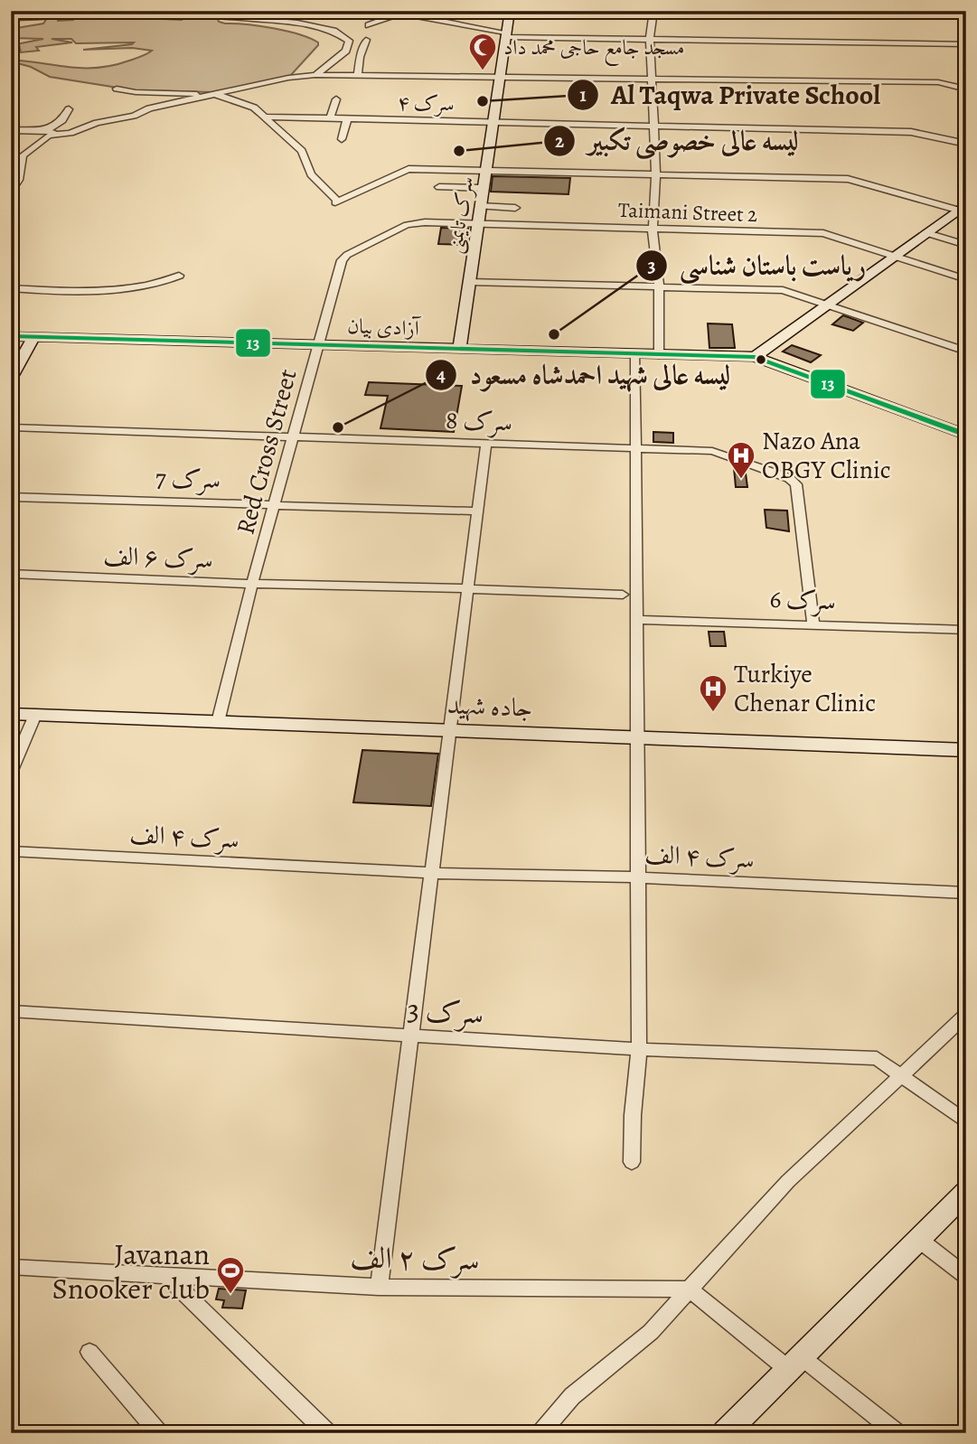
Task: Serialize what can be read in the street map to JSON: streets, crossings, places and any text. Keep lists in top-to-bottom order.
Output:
{
  "streets": {
    "main road": ["سرک تایمنی", "آزادی بیان", "جاده شهید"],
    "street": [
      "سرک ۴",
      "Taimani Street 2",
      "سرک 8",
      "Red Cross Street",
      "سرک 7",
      "سرک ۶ الف",
      "سرک 6",
      "سرک ۴ الف",
      "سرک 3",
      "سرک ۲ الف"
    ]
  },
  "crossings": [
    ["سرک ۴", "سرک تایمنی"],
    ["Taimani Street 2", "سرک تایمنی"],
    ["Taimani Street 2", "Red Cross Street"],
    ["سرک تایمنی", "آزادی بیان"],
    ["سرک تایمنی", "Red Cross Street"],
    ["آزادی بیان", "Red Cross Street"],
    ["سرک 8", "Red Cross Street"],
    ["سرک 8", "سرک 6"],
    ["Red Cross Street", "سرک 7"],
    ["Red Cross Street", "سرک ۶ الف"],
    ["Red Cross Street", "جاده شهید"]
  ],
  "places": {
    "mosque": ["مسجد جامع حاجی محمد داد"],
    "other": [
      "Al Taqwa Private School",
      "لیسه عالی خصوصی تکبیر",
      "ریاست باستان شناسی",
      "لیسه عالی شهید احمدشاه مسعود"
    ],
    "hospital": ["Nazo Ana OBGY Clinic", "Turkiye Chenar Clinic"],
    "sports": ["Javanan Snooker club"]
  },
  "lines": ["transit line 13"]
}
